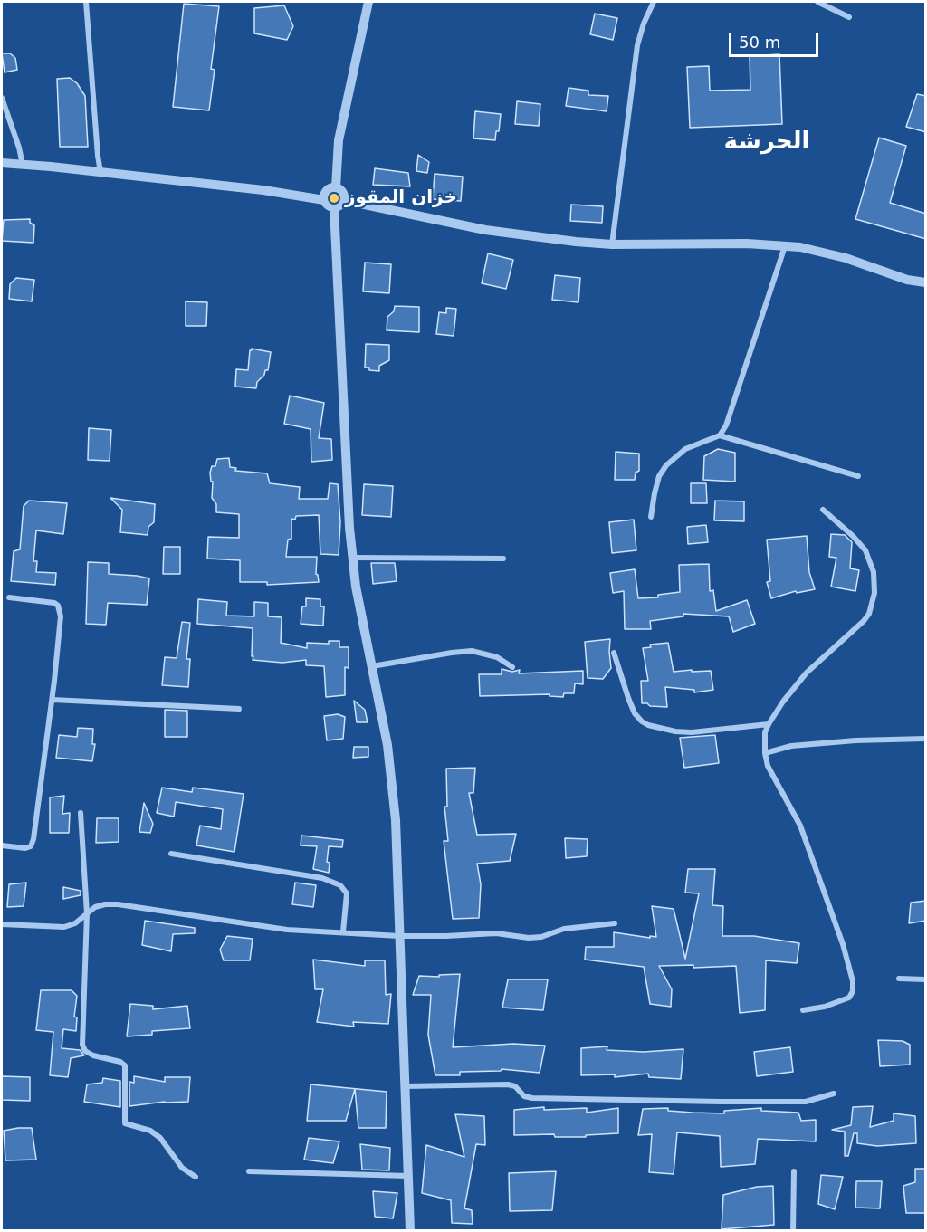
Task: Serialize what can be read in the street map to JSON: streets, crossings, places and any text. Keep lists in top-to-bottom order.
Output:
{
  "districts": ["الحرشة"],
  "places": ["خزان المقوز"],
  "scale_bar": "50 m"
}
